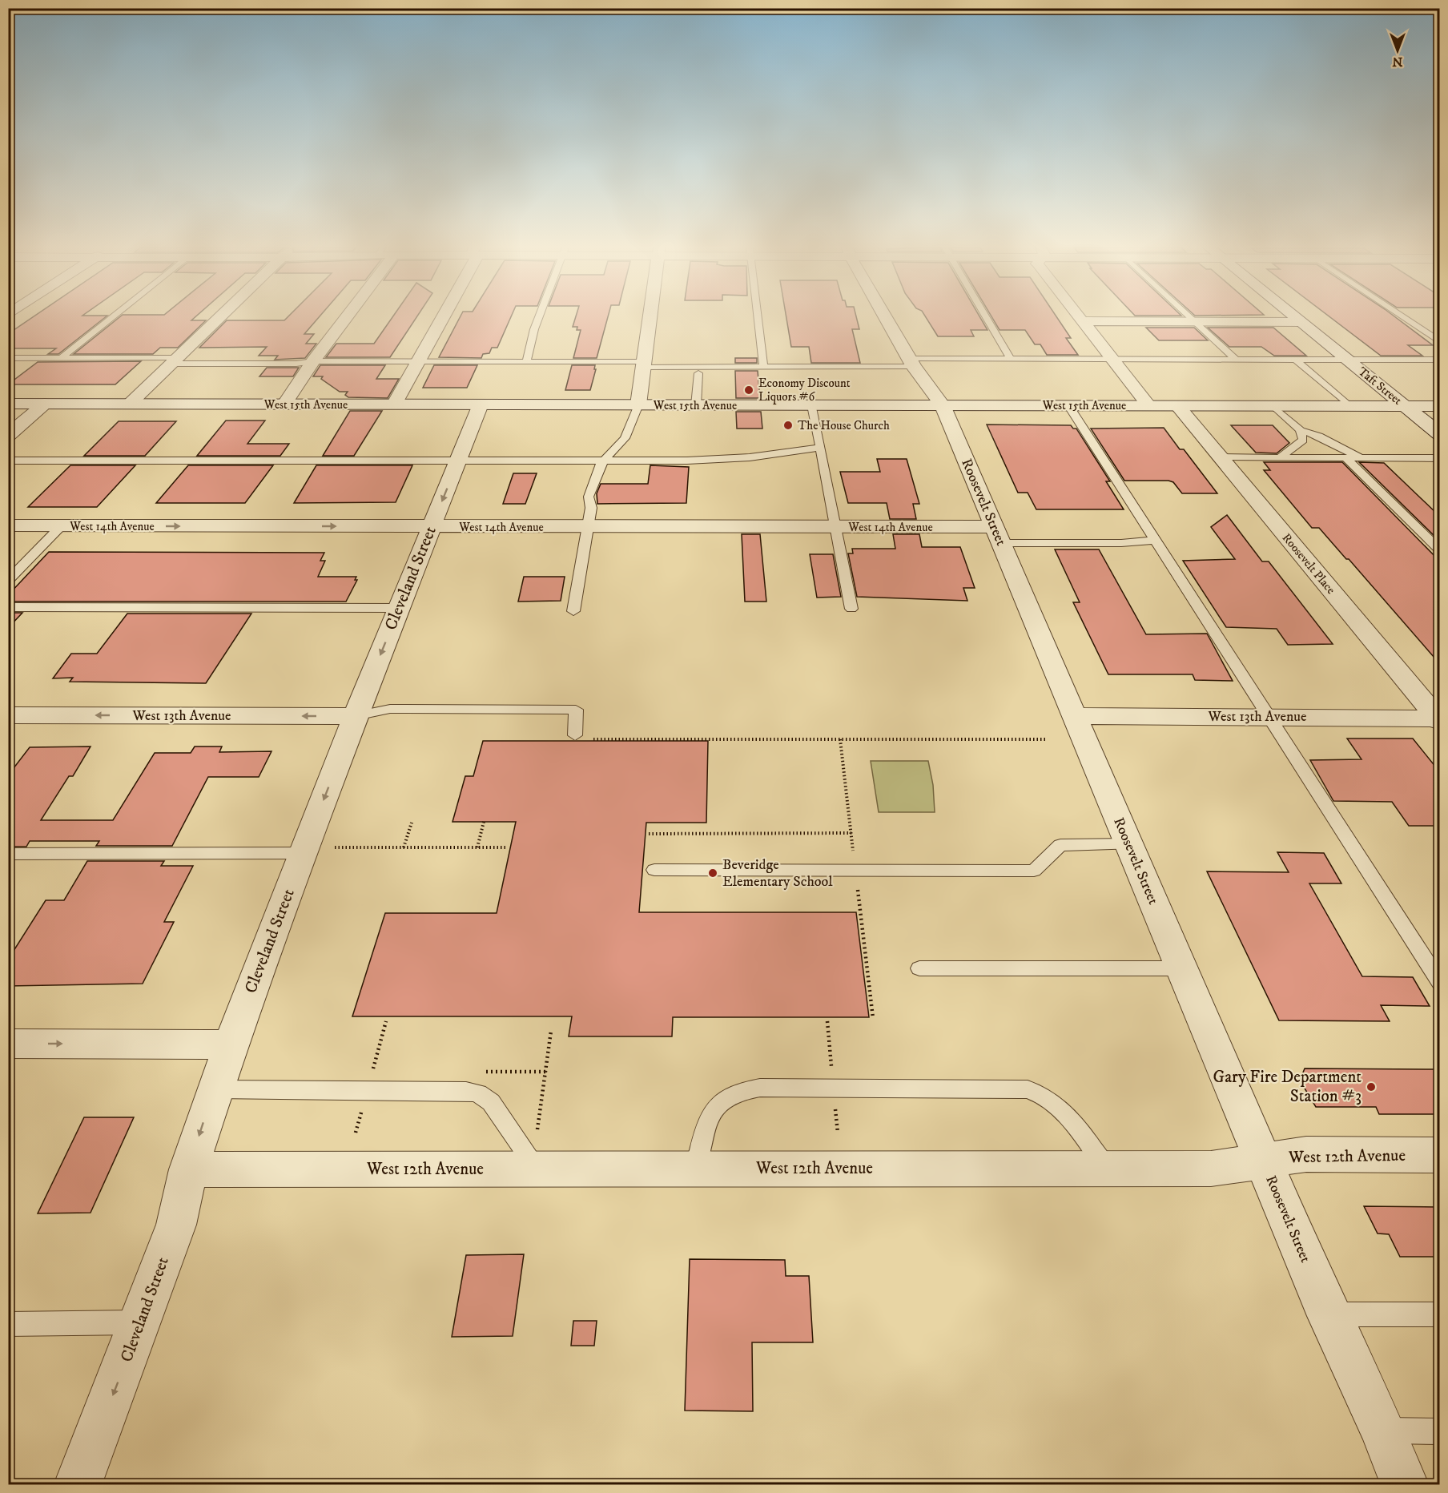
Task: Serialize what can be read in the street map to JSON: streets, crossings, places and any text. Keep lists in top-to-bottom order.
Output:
{
  "streets": {
    "street": [
      "Taft Street",
      "West 15th Avenue",
      "Roosevelt Street",
      "West 14th Avenue",
      "Roosevelt Place",
      "Cleveland Street",
      "West 13th Avenue",
      "West 12th Avenue"
    ]
  },
  "crossings": [
    ["Taft Street", "West 15th Avenue"],
    ["West 15th Avenue", "Roosevelt Street"],
    ["West 15th Avenue", "Roosevelt Place"],
    ["West 15th Avenue", "Cleveland Street"],
    ["Roosevelt Street", "West 14th Avenue"],
    ["Roosevelt Street", "West 13th Avenue"],
    ["Roosevelt Street", "West 12th Avenue"],
    ["West 14th Avenue", "Cleveland Street"],
    ["Roosevelt Place", "West 13th Avenue"],
    ["Cleveland Street", "West 13th Avenue"],
    ["Cleveland Street", "West 12th Avenue"]
  ],
  "one_way": ["West 14th Avenue", "Cleveland Street", "West 13th Avenue"],
  "places": [
    "Economy Discount Liquors #6",
    "The House Church",
    "Beveridge Elementary School",
    "Gary Fire Department Station #3"
  ],
  "north": "bottom"
}
